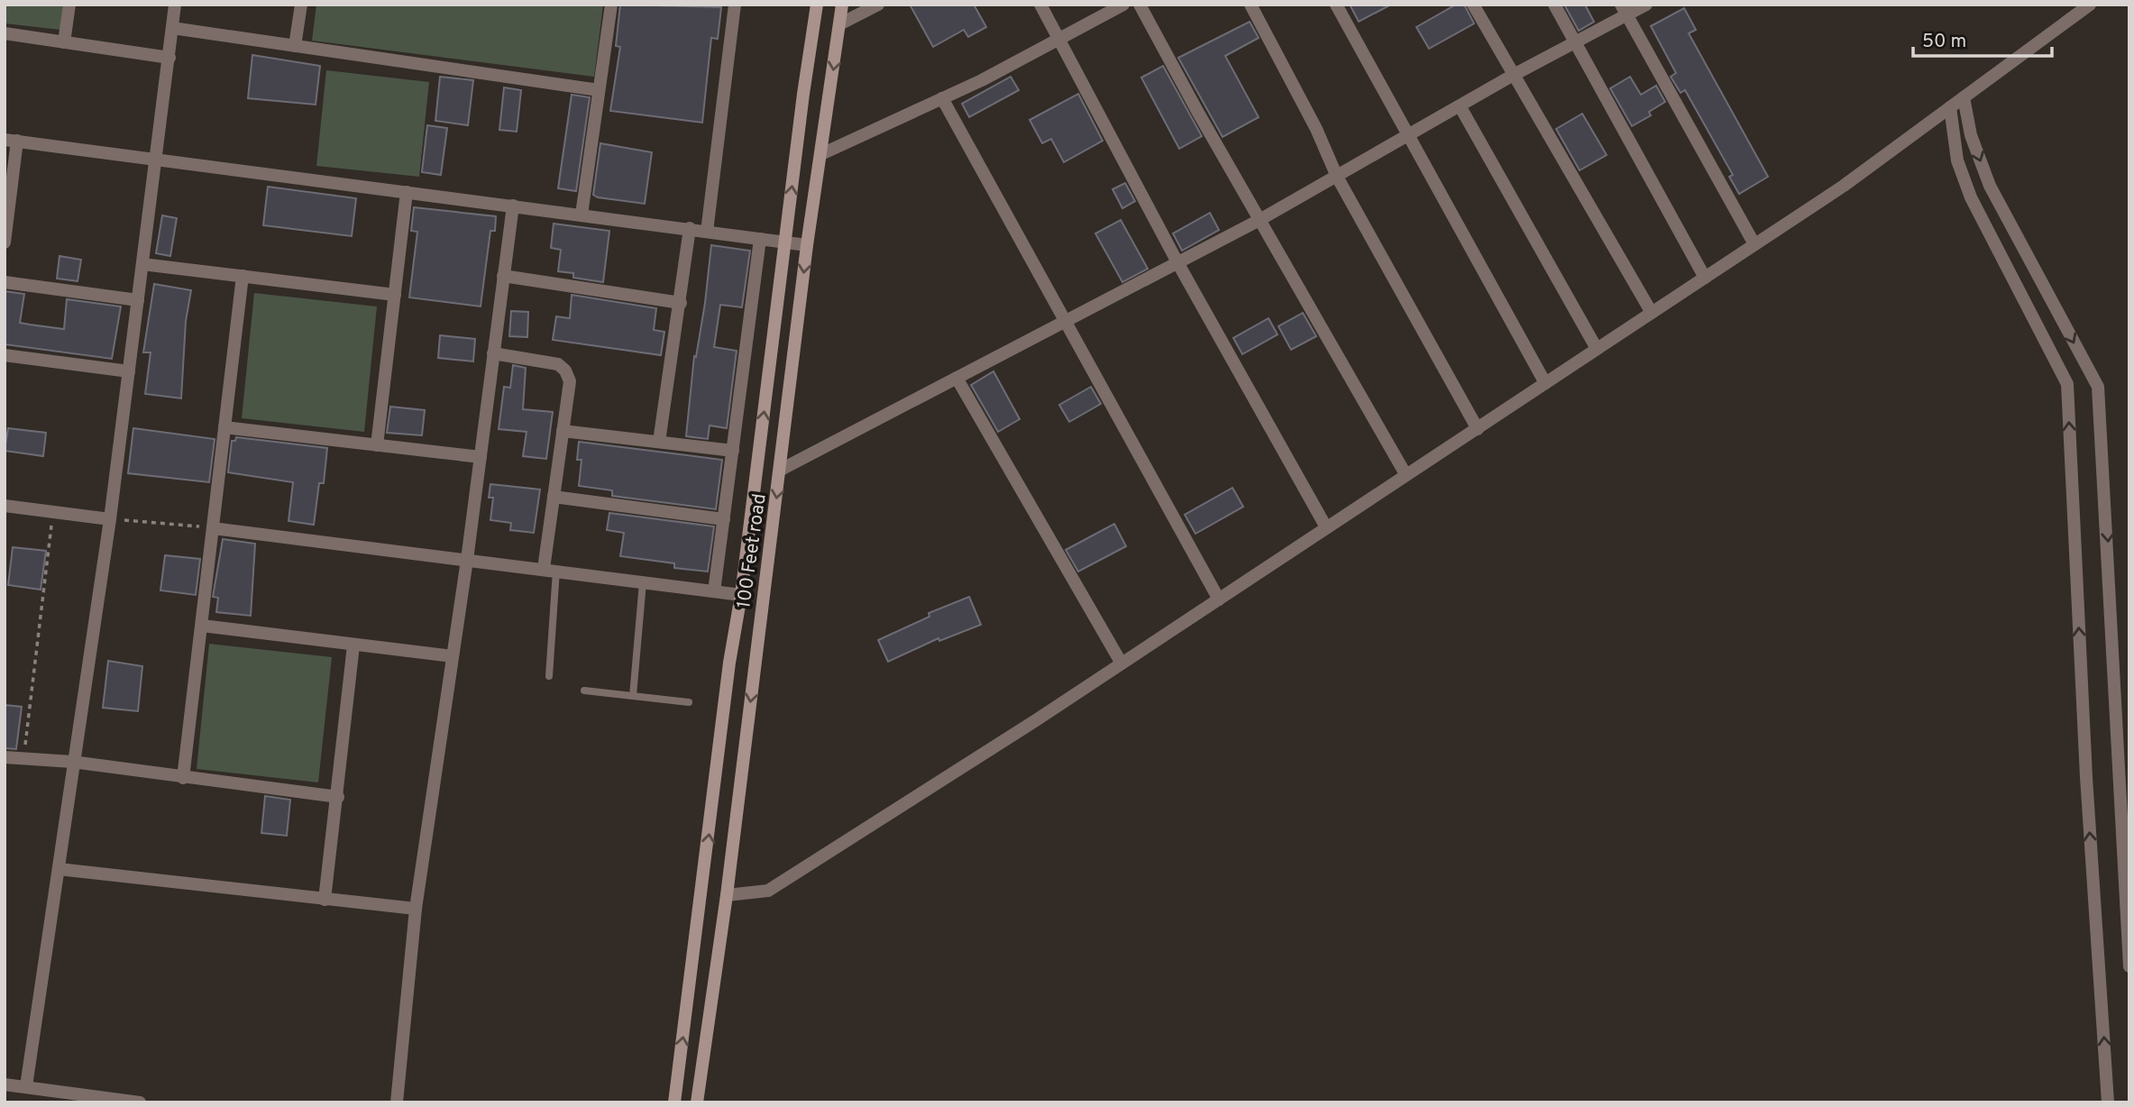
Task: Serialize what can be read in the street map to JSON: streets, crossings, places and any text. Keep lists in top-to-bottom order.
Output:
{
  "streets": {
    "street": ["100 Feet road"]
  },
  "scale_bar": "50 m"
}
